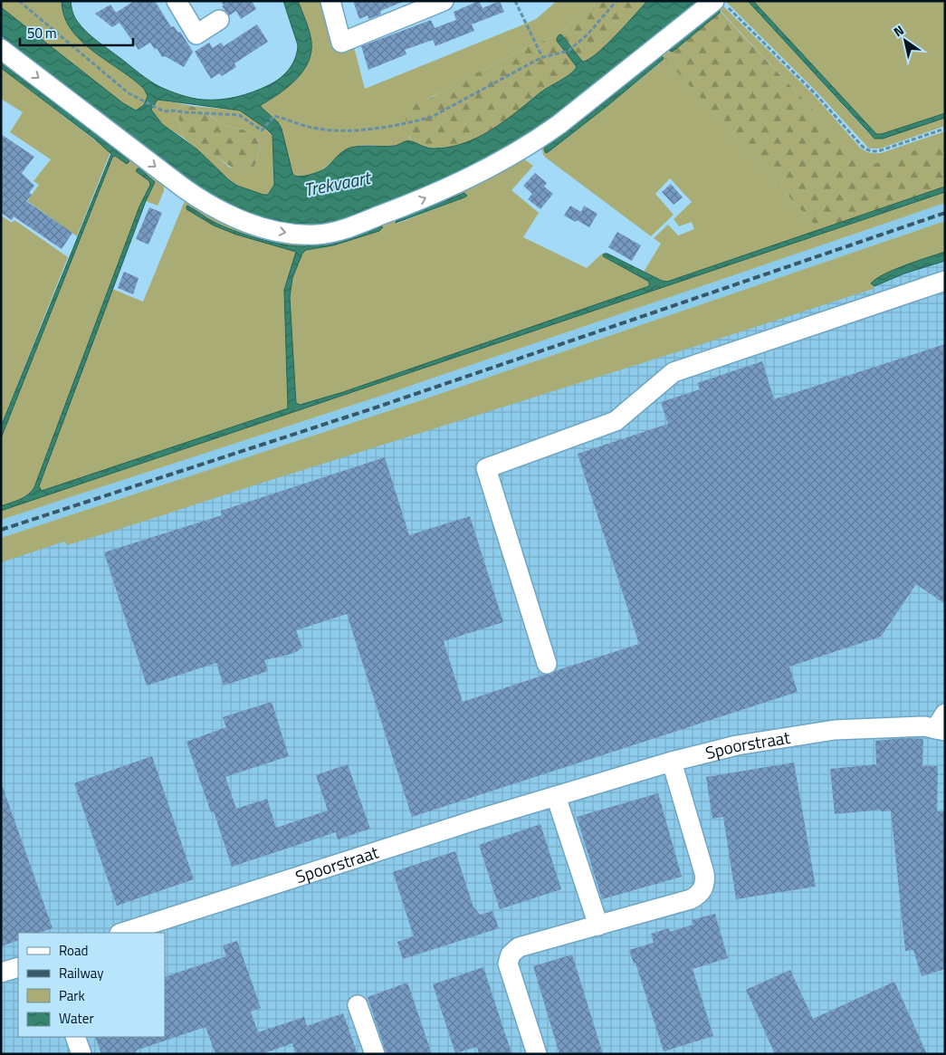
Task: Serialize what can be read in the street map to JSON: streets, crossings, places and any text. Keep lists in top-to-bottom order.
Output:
{
  "streets": {
    "street": ["Spoorstraat"]
  },
  "water": ["Trekvaart"],
  "legend": [
    "Road",
    "Railway",
    "Park",
    "Water"
  ],
  "scale_bar": "50 m",
  "north": "top left"
}
